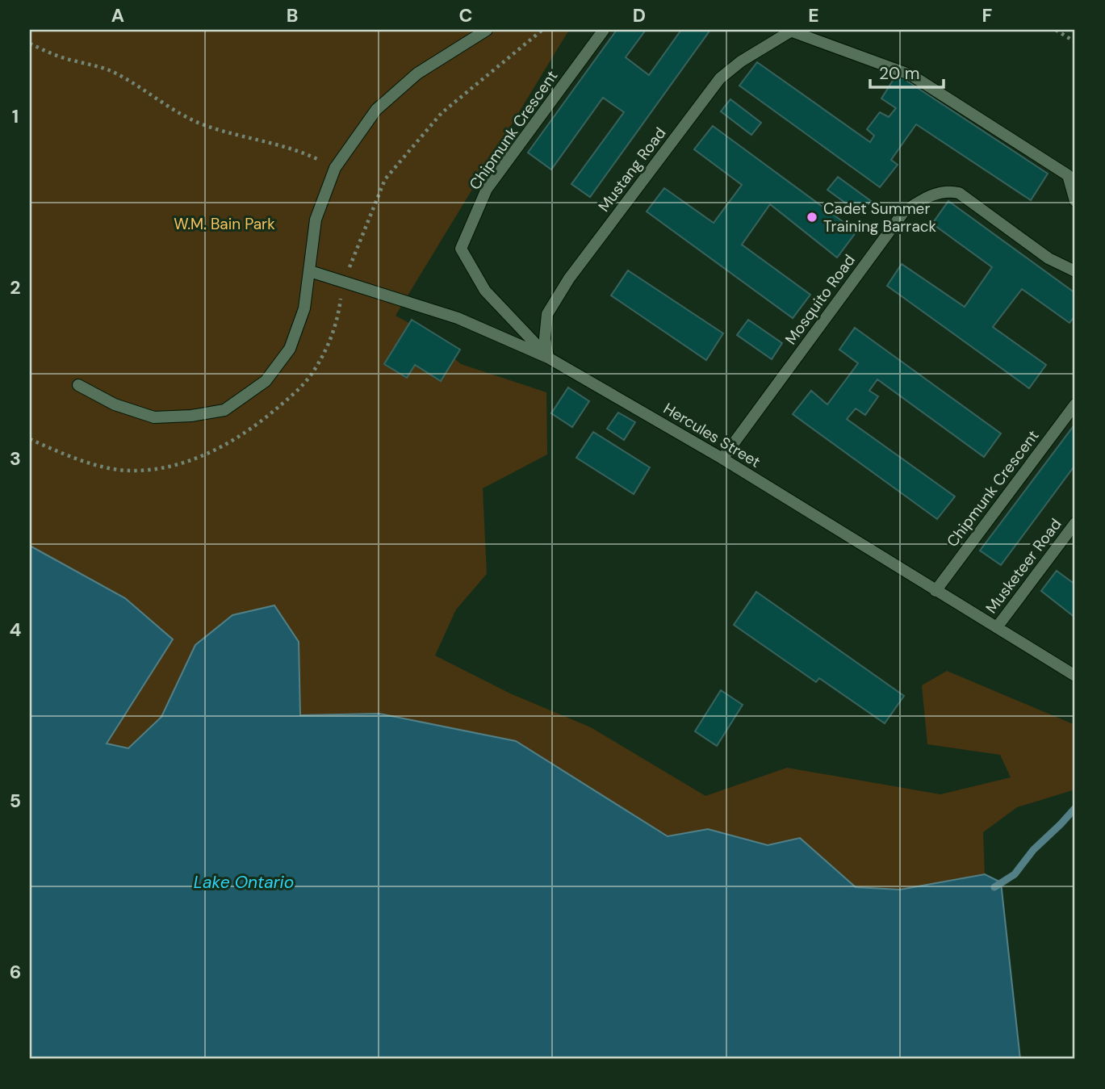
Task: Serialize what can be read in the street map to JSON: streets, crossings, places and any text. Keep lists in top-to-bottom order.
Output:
{
  "streets": {
    "lane": [
      "Chipmunk Crescent",
      "Mustang Road",
      "Mosquito Road",
      "Hercules Street",
      "Musketeer Road"
    ]
  },
  "crossings": [
    ["Chipmunk Crescent", "Mustang Road"],
    ["Chipmunk Crescent", "Hercules Street"],
    ["Mustang Road", "Hercules Street"],
    ["Mosquito Road", "Hercules Street"],
    ["Hercules Street", "Musketeer Road"]
  ],
  "water": ["Lake Ontario"],
  "parks": ["W.M. Bain Park"],
  "places": ["Cadet Summer Training Barrack"],
  "scale_bar": "20 m",
  "grid": {
    "columns": [
      "A",
      "B",
      "C",
      "D",
      "E",
      "F"
    ],
    "rows": [
      "1",
      "2",
      "3",
      "4",
      "5",
      "6"
    ]
  }
}
